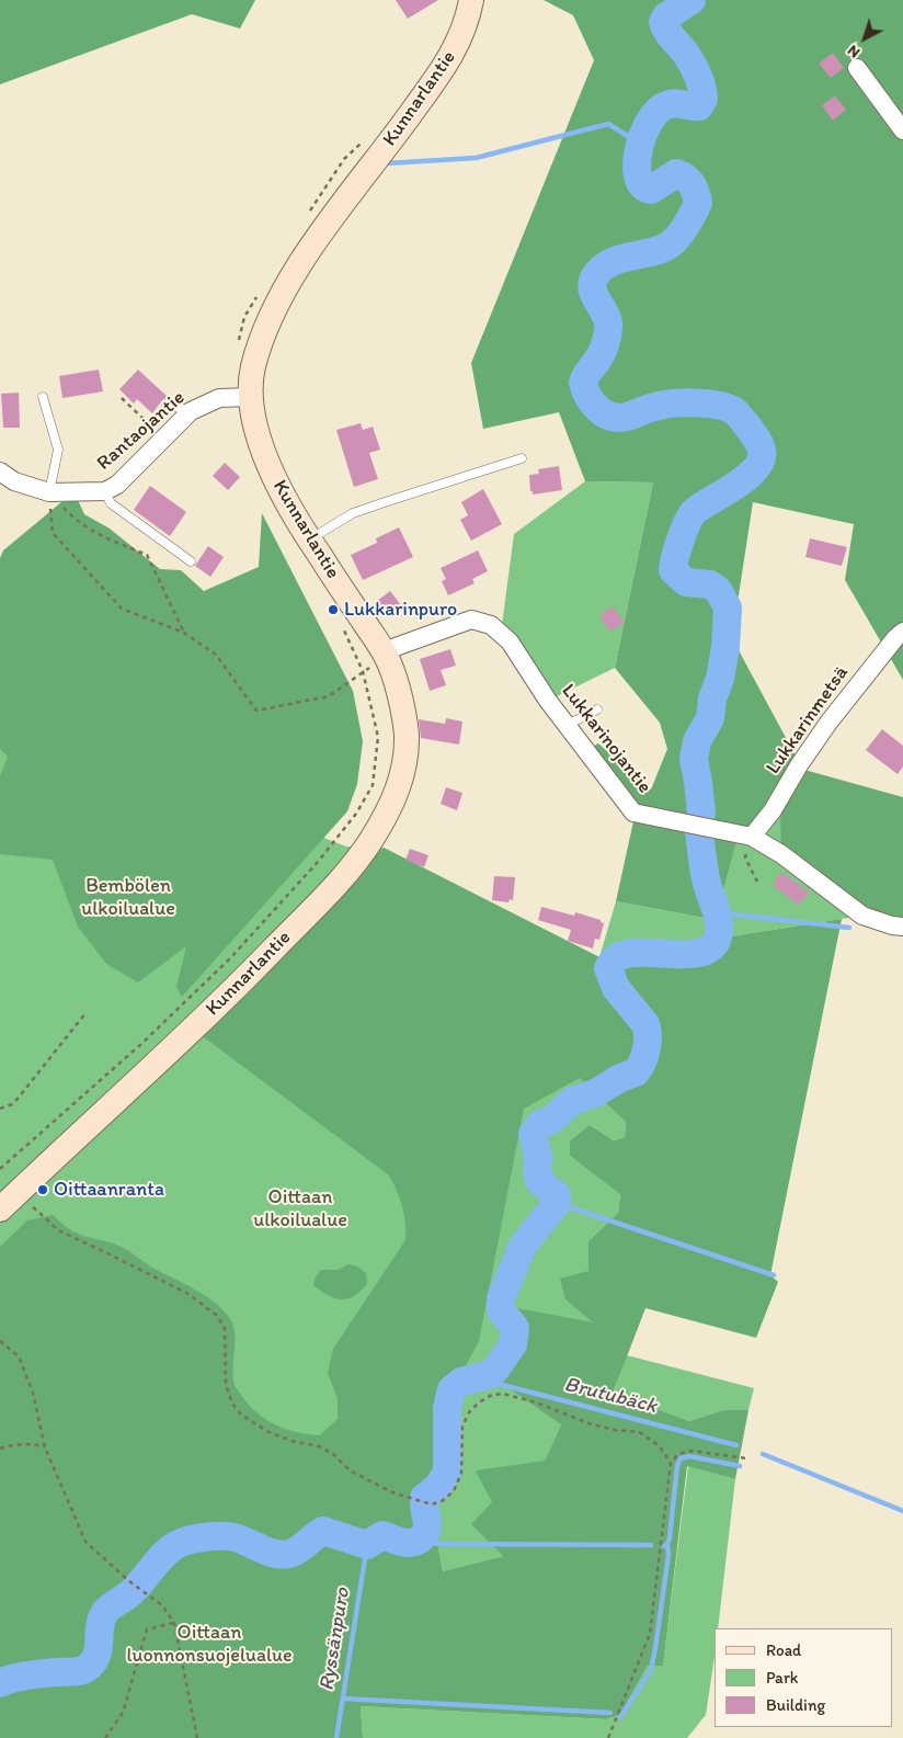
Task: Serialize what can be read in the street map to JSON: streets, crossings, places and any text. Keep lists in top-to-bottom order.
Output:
{
  "streets": {
    "main road": ["Kunnarlantie"],
    "street": ["Rantaojantie", "Lukkarinmetsä", "Lukkarinojantie"]
  },
  "crossings": [
    ["Kunnarlantie", "Rantaojantie"],
    ["Kunnarlantie", "Lukkarinojantie"],
    ["Lukkarinmetsä", "Lukkarinojantie"]
  ],
  "water": ["Brutubäck", "Ryssänpuro"],
  "parks": ["Bembölen ulkoilualue", "Oittaan ulkoilualue", "Oittaan luonnonsuojelualue"],
  "places": ["Lukkarinpuro", "Oittaanranta"],
  "legend": ["Road", "Park", "Building"],
  "north": "bottom left"
}
